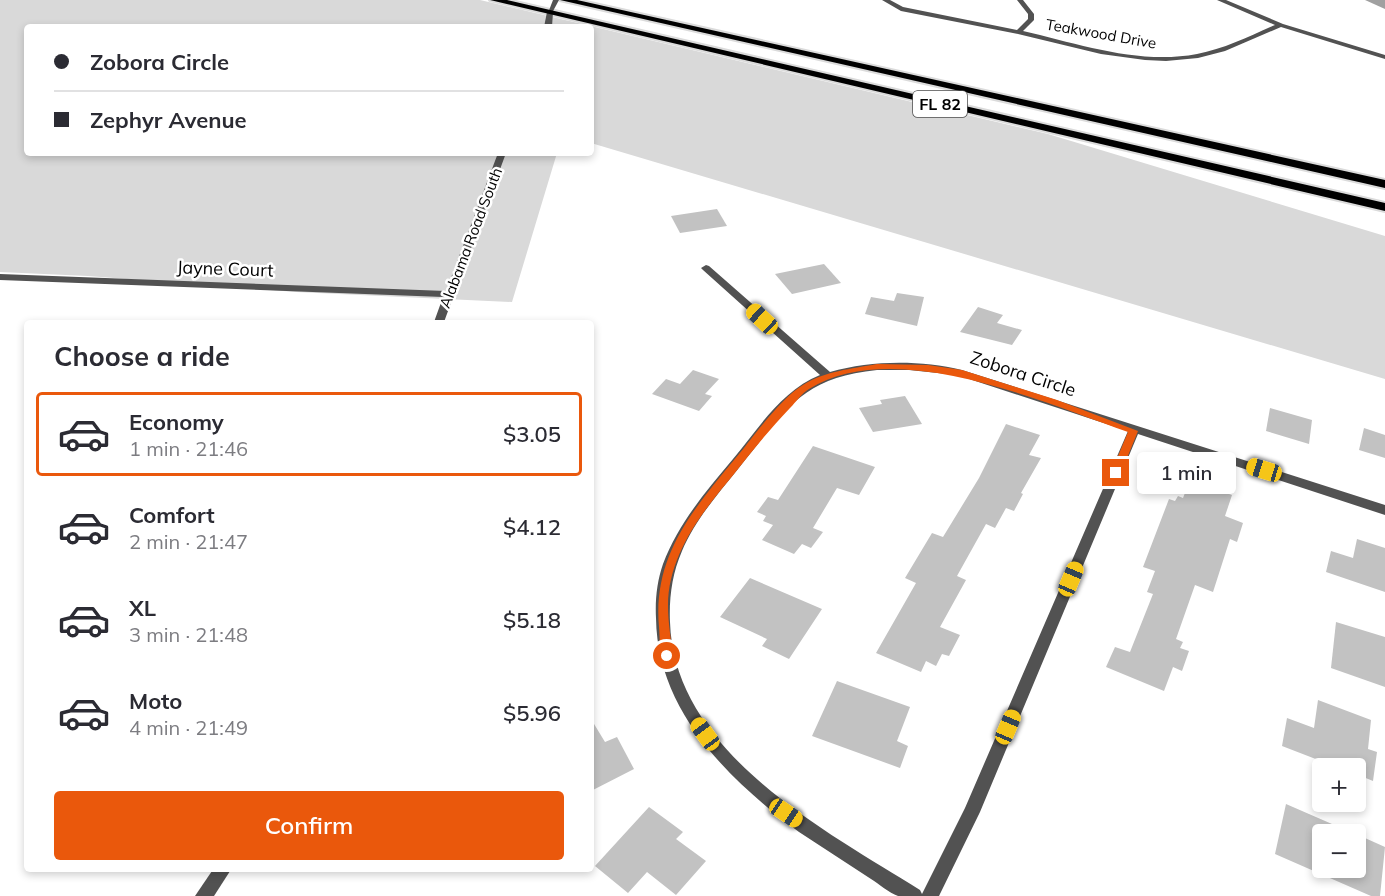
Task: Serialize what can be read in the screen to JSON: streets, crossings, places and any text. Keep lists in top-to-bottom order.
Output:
{
  "streets": {
    "highway": ["FL 82"],
    "street": [
      "Teakwood Drive",
      "Alabama Road South",
      "Jayne Court",
      "Zobora Circle"
    ]
  },
  "crossings": [
    ["Alabama Road South", "Jayne Court"]
  ],
  "page": {
    "banner": ["Zobora Circle", "Zephyr Avenue"],
    "heading": "Choose a ride",
    "list": [
      {
        "name": "Economy",
        "note": "1 min · 21:46",
        "value": "$3.05"
      },
      {
        "name": "Comfort",
        "note": "2 min · 21:47",
        "value": "$4.12"
      },
      {
        "name": "XL",
        "note": "3 min · 21:48",
        "value": "$5.18"
      },
      {
        "name": "Moto",
        "note": "4 min · 21:49",
        "value": "$5.96"
      }
    ],
    "bubble": "1 min",
    "map_buttons": ["+", "−"],
    "buttons": "Confirm"
  }
}
